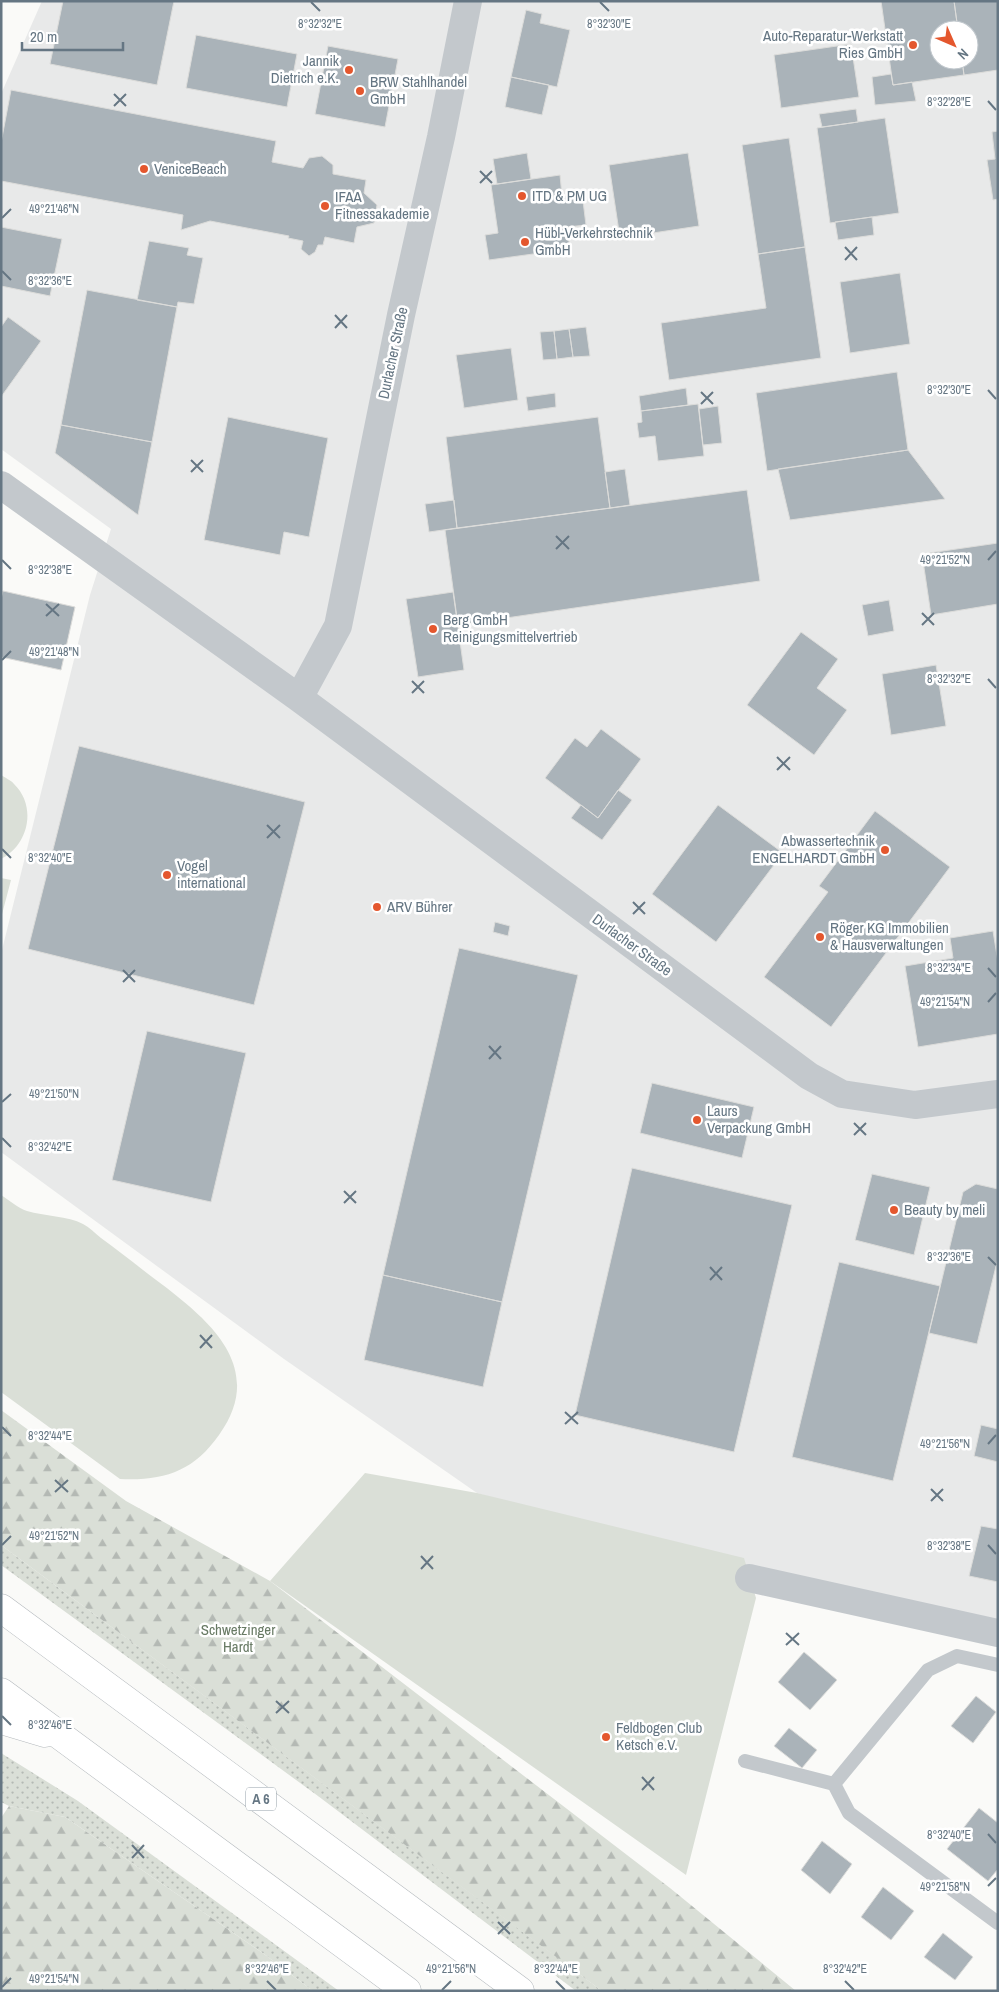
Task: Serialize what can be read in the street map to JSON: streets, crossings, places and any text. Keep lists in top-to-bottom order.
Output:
{
  "streets": {
    "highway": ["A 6"],
    "street": ["Durlacher Straße"]
  },
  "parks": ["Schwetzinger Hardt"],
  "places": [
    "Auto-Reparatur-Werkstatt Ries GmbH",
    "Jannik Dietrich e.K.",
    "BRW Stahlhandel GmbH",
    "VeniceBeach",
    "ITD & PM UG",
    "IFAA Fitnessakademie",
    "Hübl-Verkehrstechnik GmbH",
    "Berg GmbH Reinigungsmittelvertrieb",
    "Abwassertechnik ENGELHARDT GmbH",
    "Vogel international",
    "ARV Bührer",
    "Röger KG Immobilien & Hausverwaltungen",
    "Laurs Verpackung GmbH",
    "Beauty by meli",
    "Feldbogen Club Ketsch e.V."
  ],
  "scale_bar": "20 m",
  "north": "bottom right",
  "coordinates": [
    "8°32'32\"E",
    "8°32'30\"E",
    "8°32'28\"E",
    "49°21'46\"N",
    "8°32'36\"E",
    "49°21'52\"N",
    "8°32'38\"E",
    "49°21'48\"N",
    "8°32'40\"E",
    "8°32'34\"E",
    "49°21'54\"N",
    "49°21'50\"N",
    "8°32'42\"E",
    "8°32'44\"E",
    "49°21'56\"N",
    "8°32'46\"E",
    "49°21'58\"N"
  ]
}
